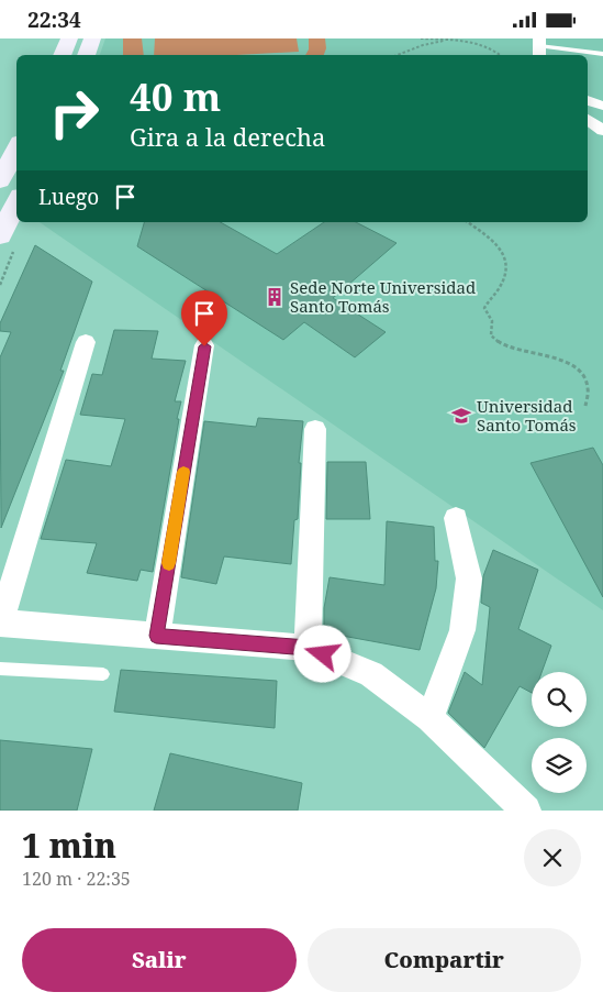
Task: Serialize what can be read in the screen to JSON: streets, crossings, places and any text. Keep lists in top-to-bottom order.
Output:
{
  "places": {
    "building": ["Sede Norte Universidad Santo Tomás"],
    "school or university": ["Universidad Santo Tomás"]
  },
  "page": {
    "status": "22:34",
    "turn": ["40 m", "Gira a la derecha"],
    "then": "Luego",
    "heading": ["1 min", "120 m · 22:35"],
    "buttons": ["Salir", "Compartir"]
  }
}
